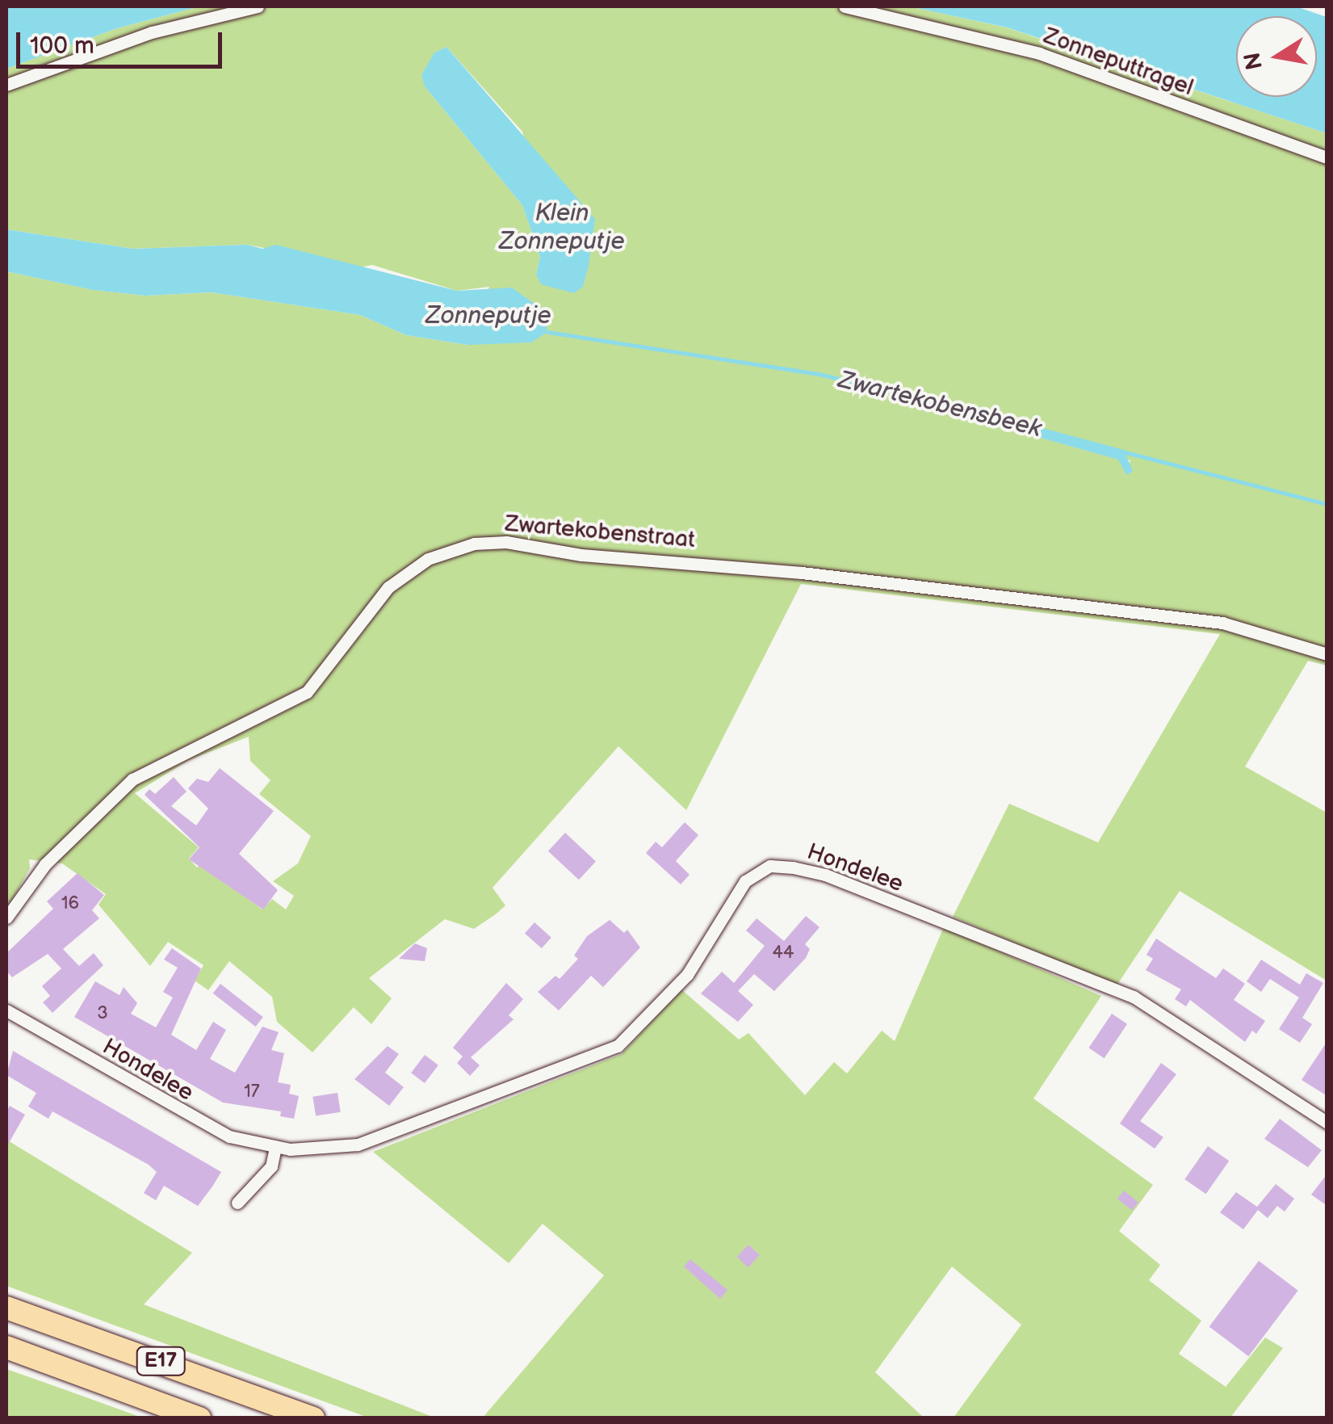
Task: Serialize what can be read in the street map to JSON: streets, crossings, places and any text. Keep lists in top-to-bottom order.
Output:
{
  "streets": {
    "highway": ["E17"],
    "street": ["Zonneputtragel", "Zwartekobenstraat", "Hondelee"]
  },
  "water": ["Klein Zonneputje", "Zonneputje", "Zwartekobensbeek"],
  "house_numbers": [
    "16",
    "44",
    "3",
    "17"
  ],
  "scale_bar": "100 m",
  "north": "left"
}
